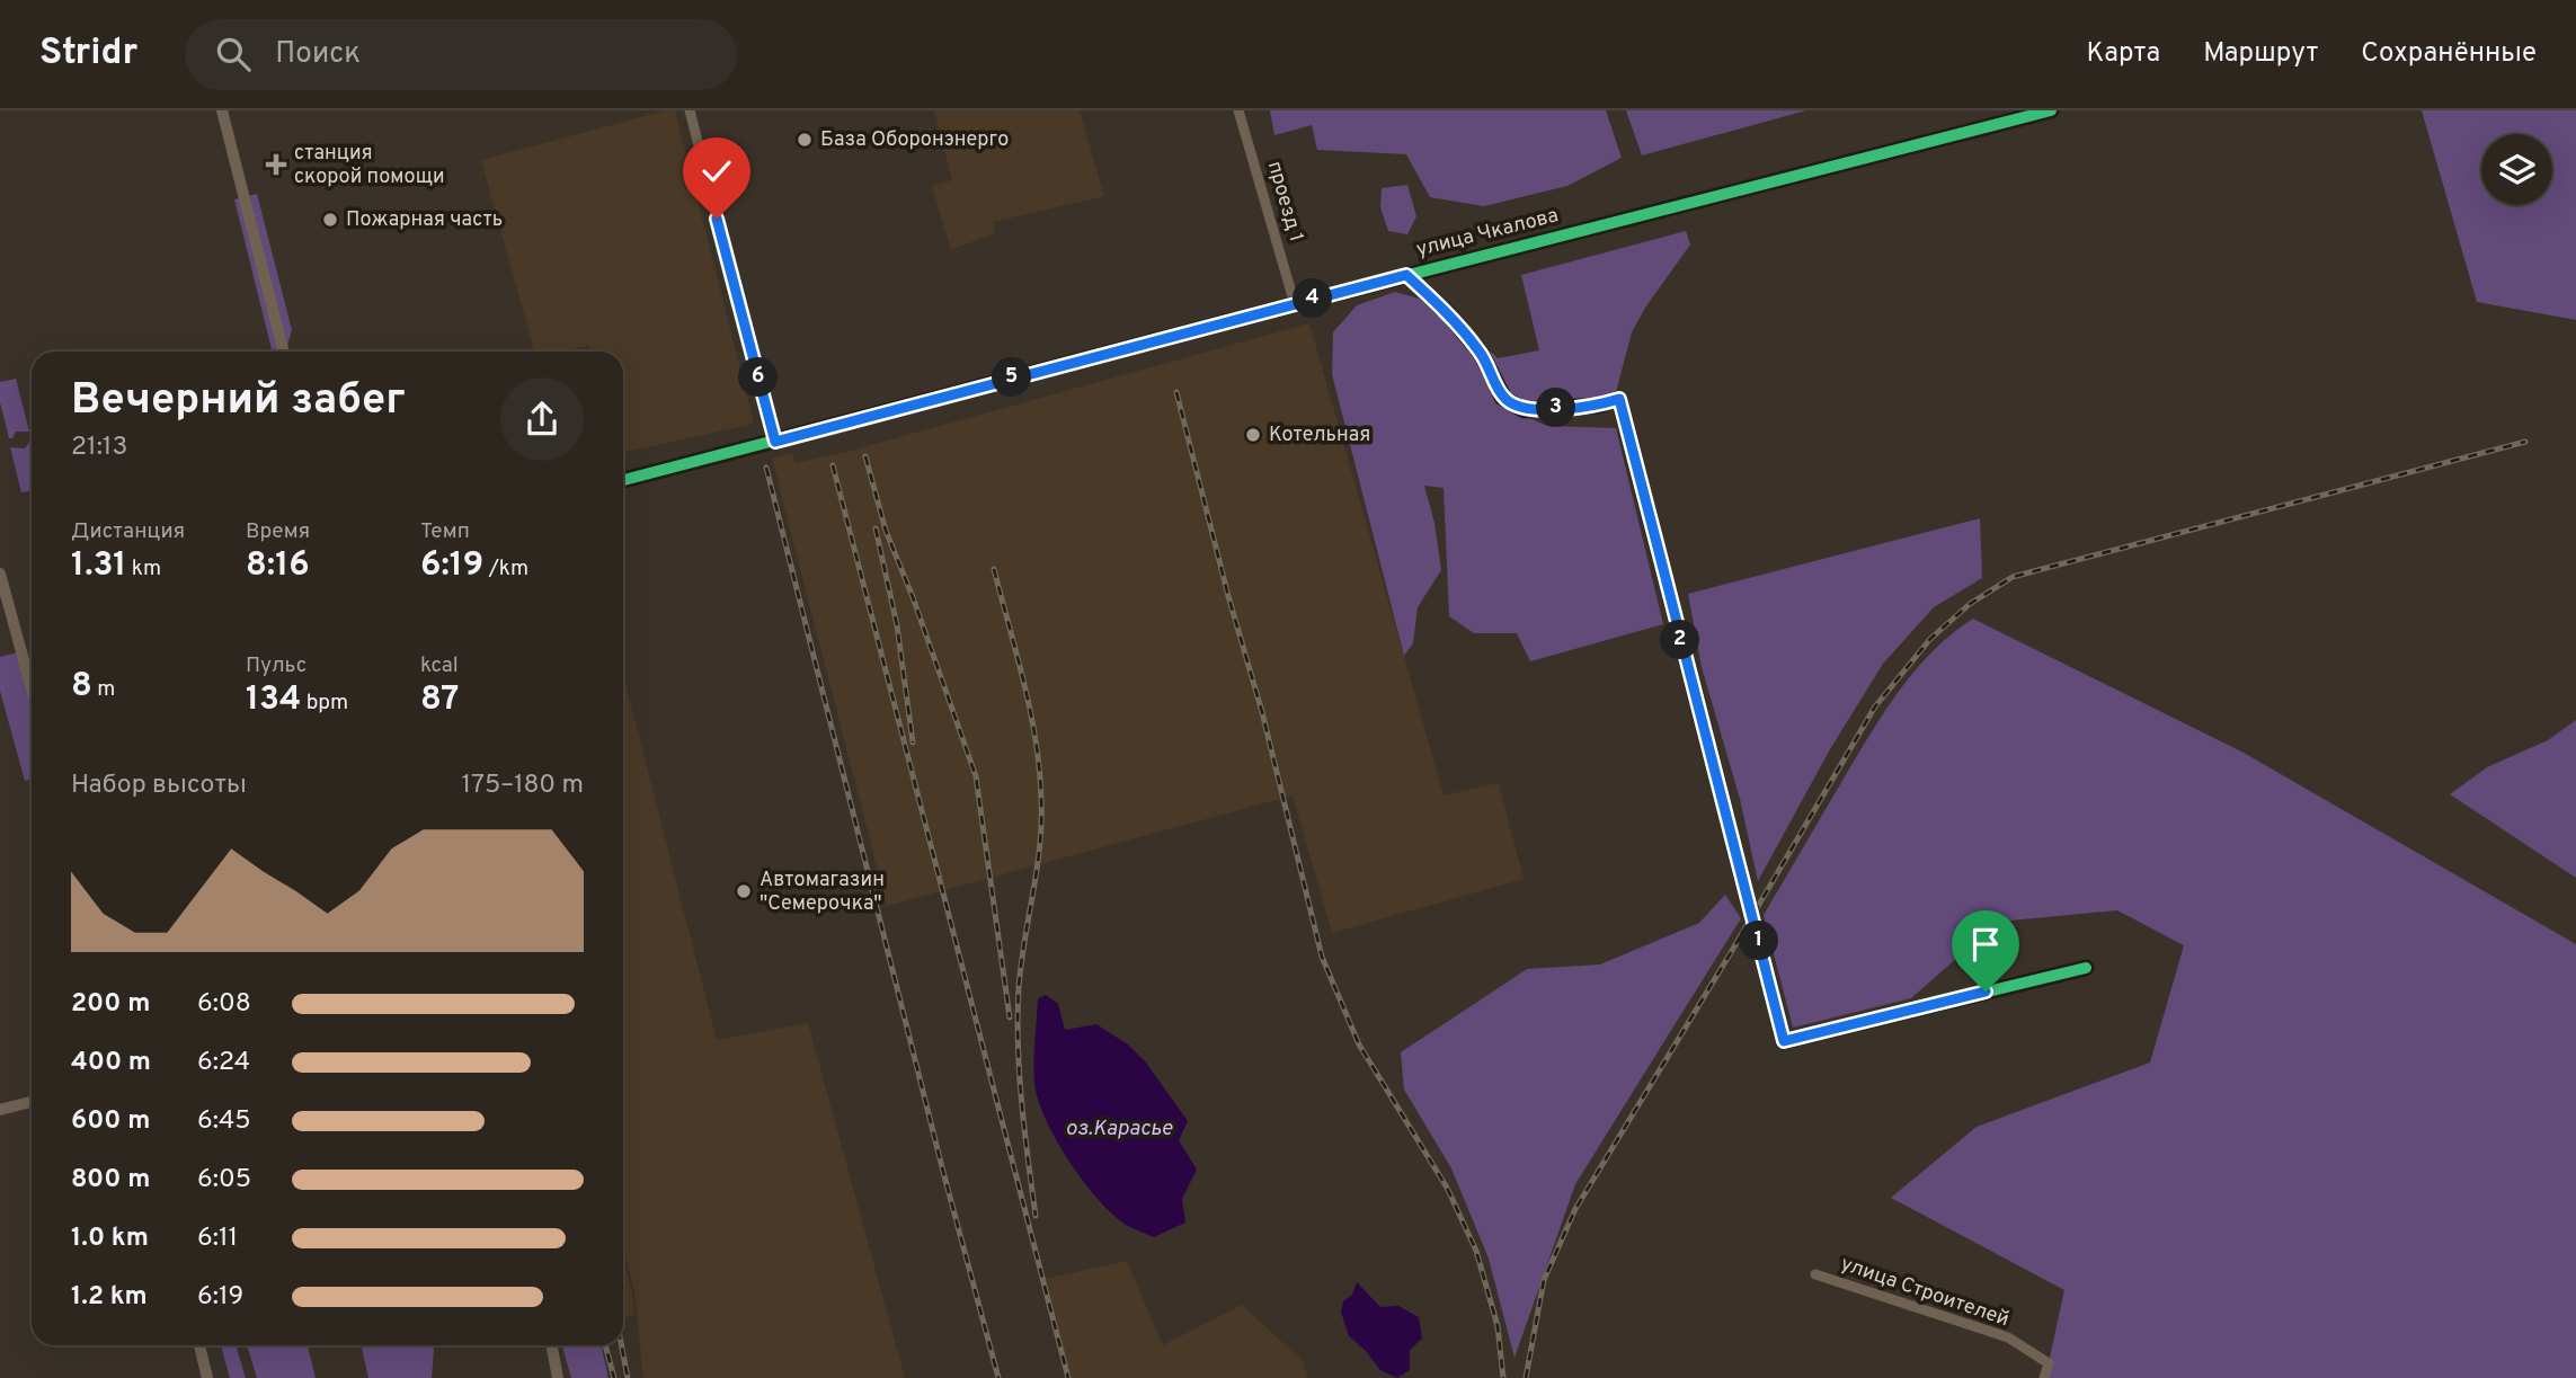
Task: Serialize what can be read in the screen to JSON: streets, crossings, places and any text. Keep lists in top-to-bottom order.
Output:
{
  "streets": {
    "street": ["проезд 1", "улица Чкалова", "улица Строителей"]
  },
  "crossings": [
    ["проезд 1", "улица Чкалова"]
  ],
  "water": ["оз.Карасье"],
  "places": {
    "other": [
      "База Оборонэнерго",
      "Пожарная часть",
      "Котельная",
      "Автомагазин \"Семерочка\""
    ],
    "health": ["станция скорой помощи"]
  },
  "page": {
    "header": "Stridr",
    "search": "Поиск",
    "nav": ["Карта", "Маршрут", "Сохранённые"],
    "pins": [
      "4",
      "5",
      "6",
      "3",
      "2",
      "1"
    ],
    "heading": ["Вечерний забег", "21:13"],
    "stats": [
      ["Дистанция", "1.31 km"],
      ["Время", "8:16"],
      ["Темп", "6:19 /km"],
      ["8 m"],
      ["Пульс", "134 bpm"],
      ["kcal", "87"]
    ],
    "chart": ["Набор высоты", "175–180 m"],
    "list": [
      {
        "name": "200 m",
        "note": "6:08"
      },
      {
        "name": "400 m",
        "note": "6:24"
      },
      {
        "name": "600 m",
        "note": "6:45"
      },
      {
        "name": "800 m",
        "note": "6:05"
      },
      {
        "name": "1.0 km",
        "note": "6:11"
      },
      {
        "name": "1.2 km",
        "note": "6:19"
      }
    ]
  }
}
